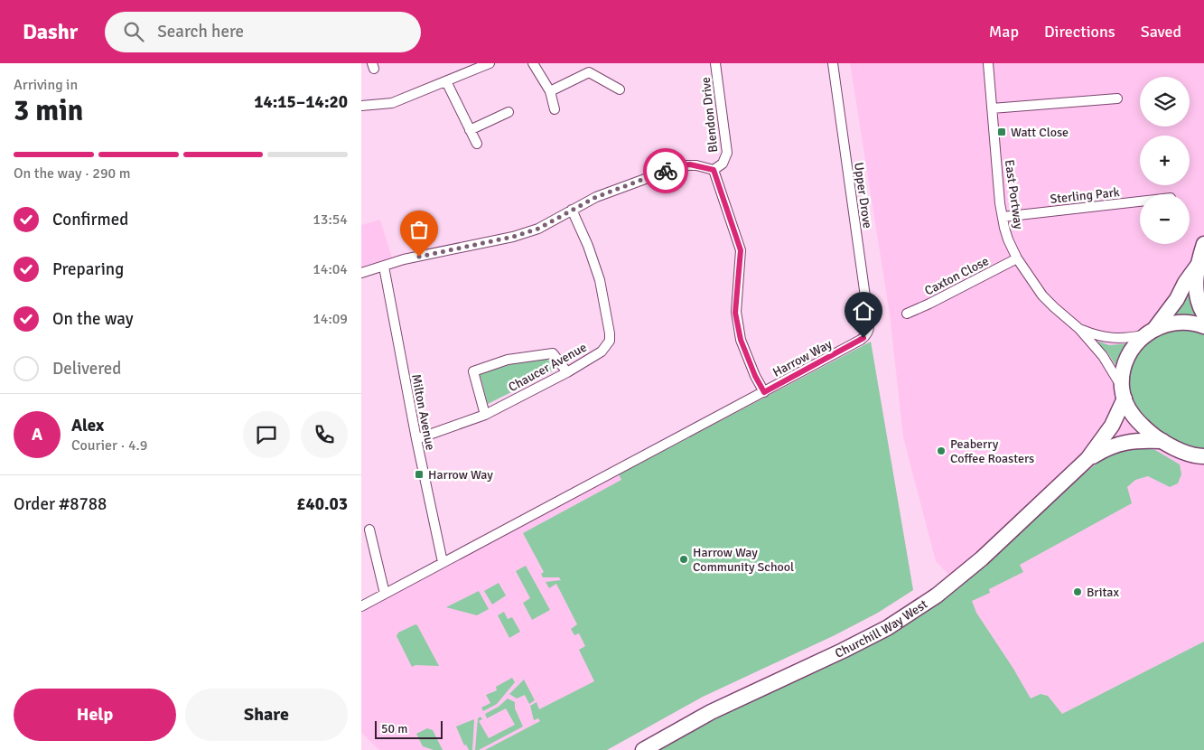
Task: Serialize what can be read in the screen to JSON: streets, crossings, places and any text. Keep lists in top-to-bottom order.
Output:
{
  "streets": {
    "main road": ["Churchill Way West"],
    "street": [
      "Blendon Drive",
      "East Portway",
      "Upper Drove",
      "Sterling Park",
      "Caxton Close",
      "Harrow Way",
      "Chaucer Avenue",
      "Milton Avenue"
    ]
  },
  "crossings": [
    ["Blendon Drive", "Harrow Way"],
    ["East Portway", "Sterling Park"],
    ["East Portway", "Caxton Close"],
    ["East Portway", "Churchill Way West"],
    ["Upper Drove", "Harrow Way"],
    ["Harrow Way", "Milton Avenue"],
    ["Chaucer Avenue", "Milton Avenue"]
  ],
  "places": {
    "transit": ["Watt Close", "Harrow Way"],
    "other": ["Peaberry Coffee Roasters", "Harrow Way Community School", "Britax"]
  },
  "scale_bar": "50 m",
  "page": {
    "header": "Dashr",
    "search": "Search here",
    "nav": ["Map", "Directions", "Saved"],
    "heading": ["3 min", "Arriving in", "14:15–14:20"],
    "panel": [
      "Alex",
      "Courier · 4.9",
      "Order #8788",
      "£40.03"
    ],
    "map_buttons": ["+", "−"],
    "bar": "On the way · 290 m",
    "list": [
      ["Confirmed", "13:54"],
      ["Preparing", "14:04"],
      ["On the way", "14:09"],
      "Delivered"
    ],
    "round": "A",
    "buttons": ["Help", "Share"],
    "scale": "50 m"
  }
}
